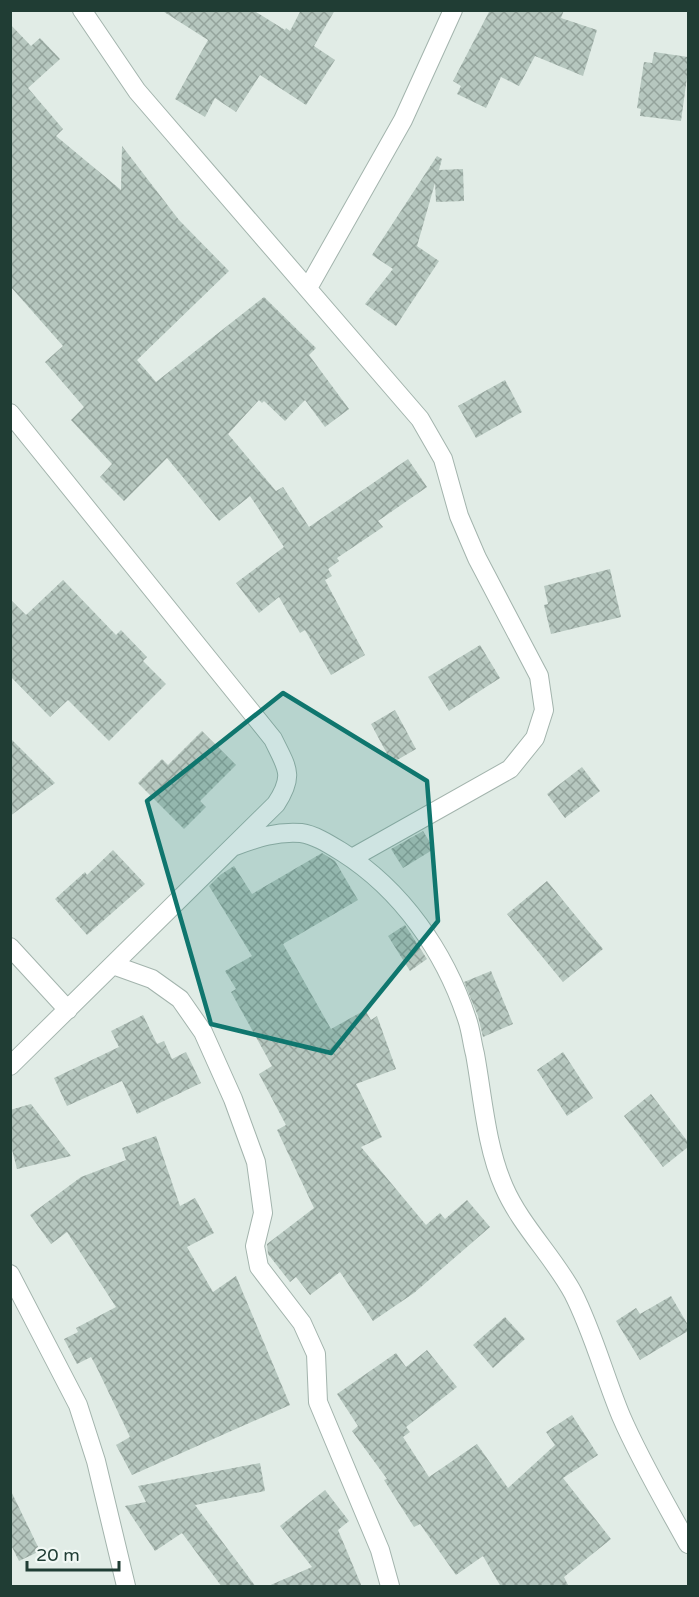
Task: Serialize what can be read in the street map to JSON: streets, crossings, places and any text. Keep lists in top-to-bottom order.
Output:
{
  "scale_bar": "20 m"
}
